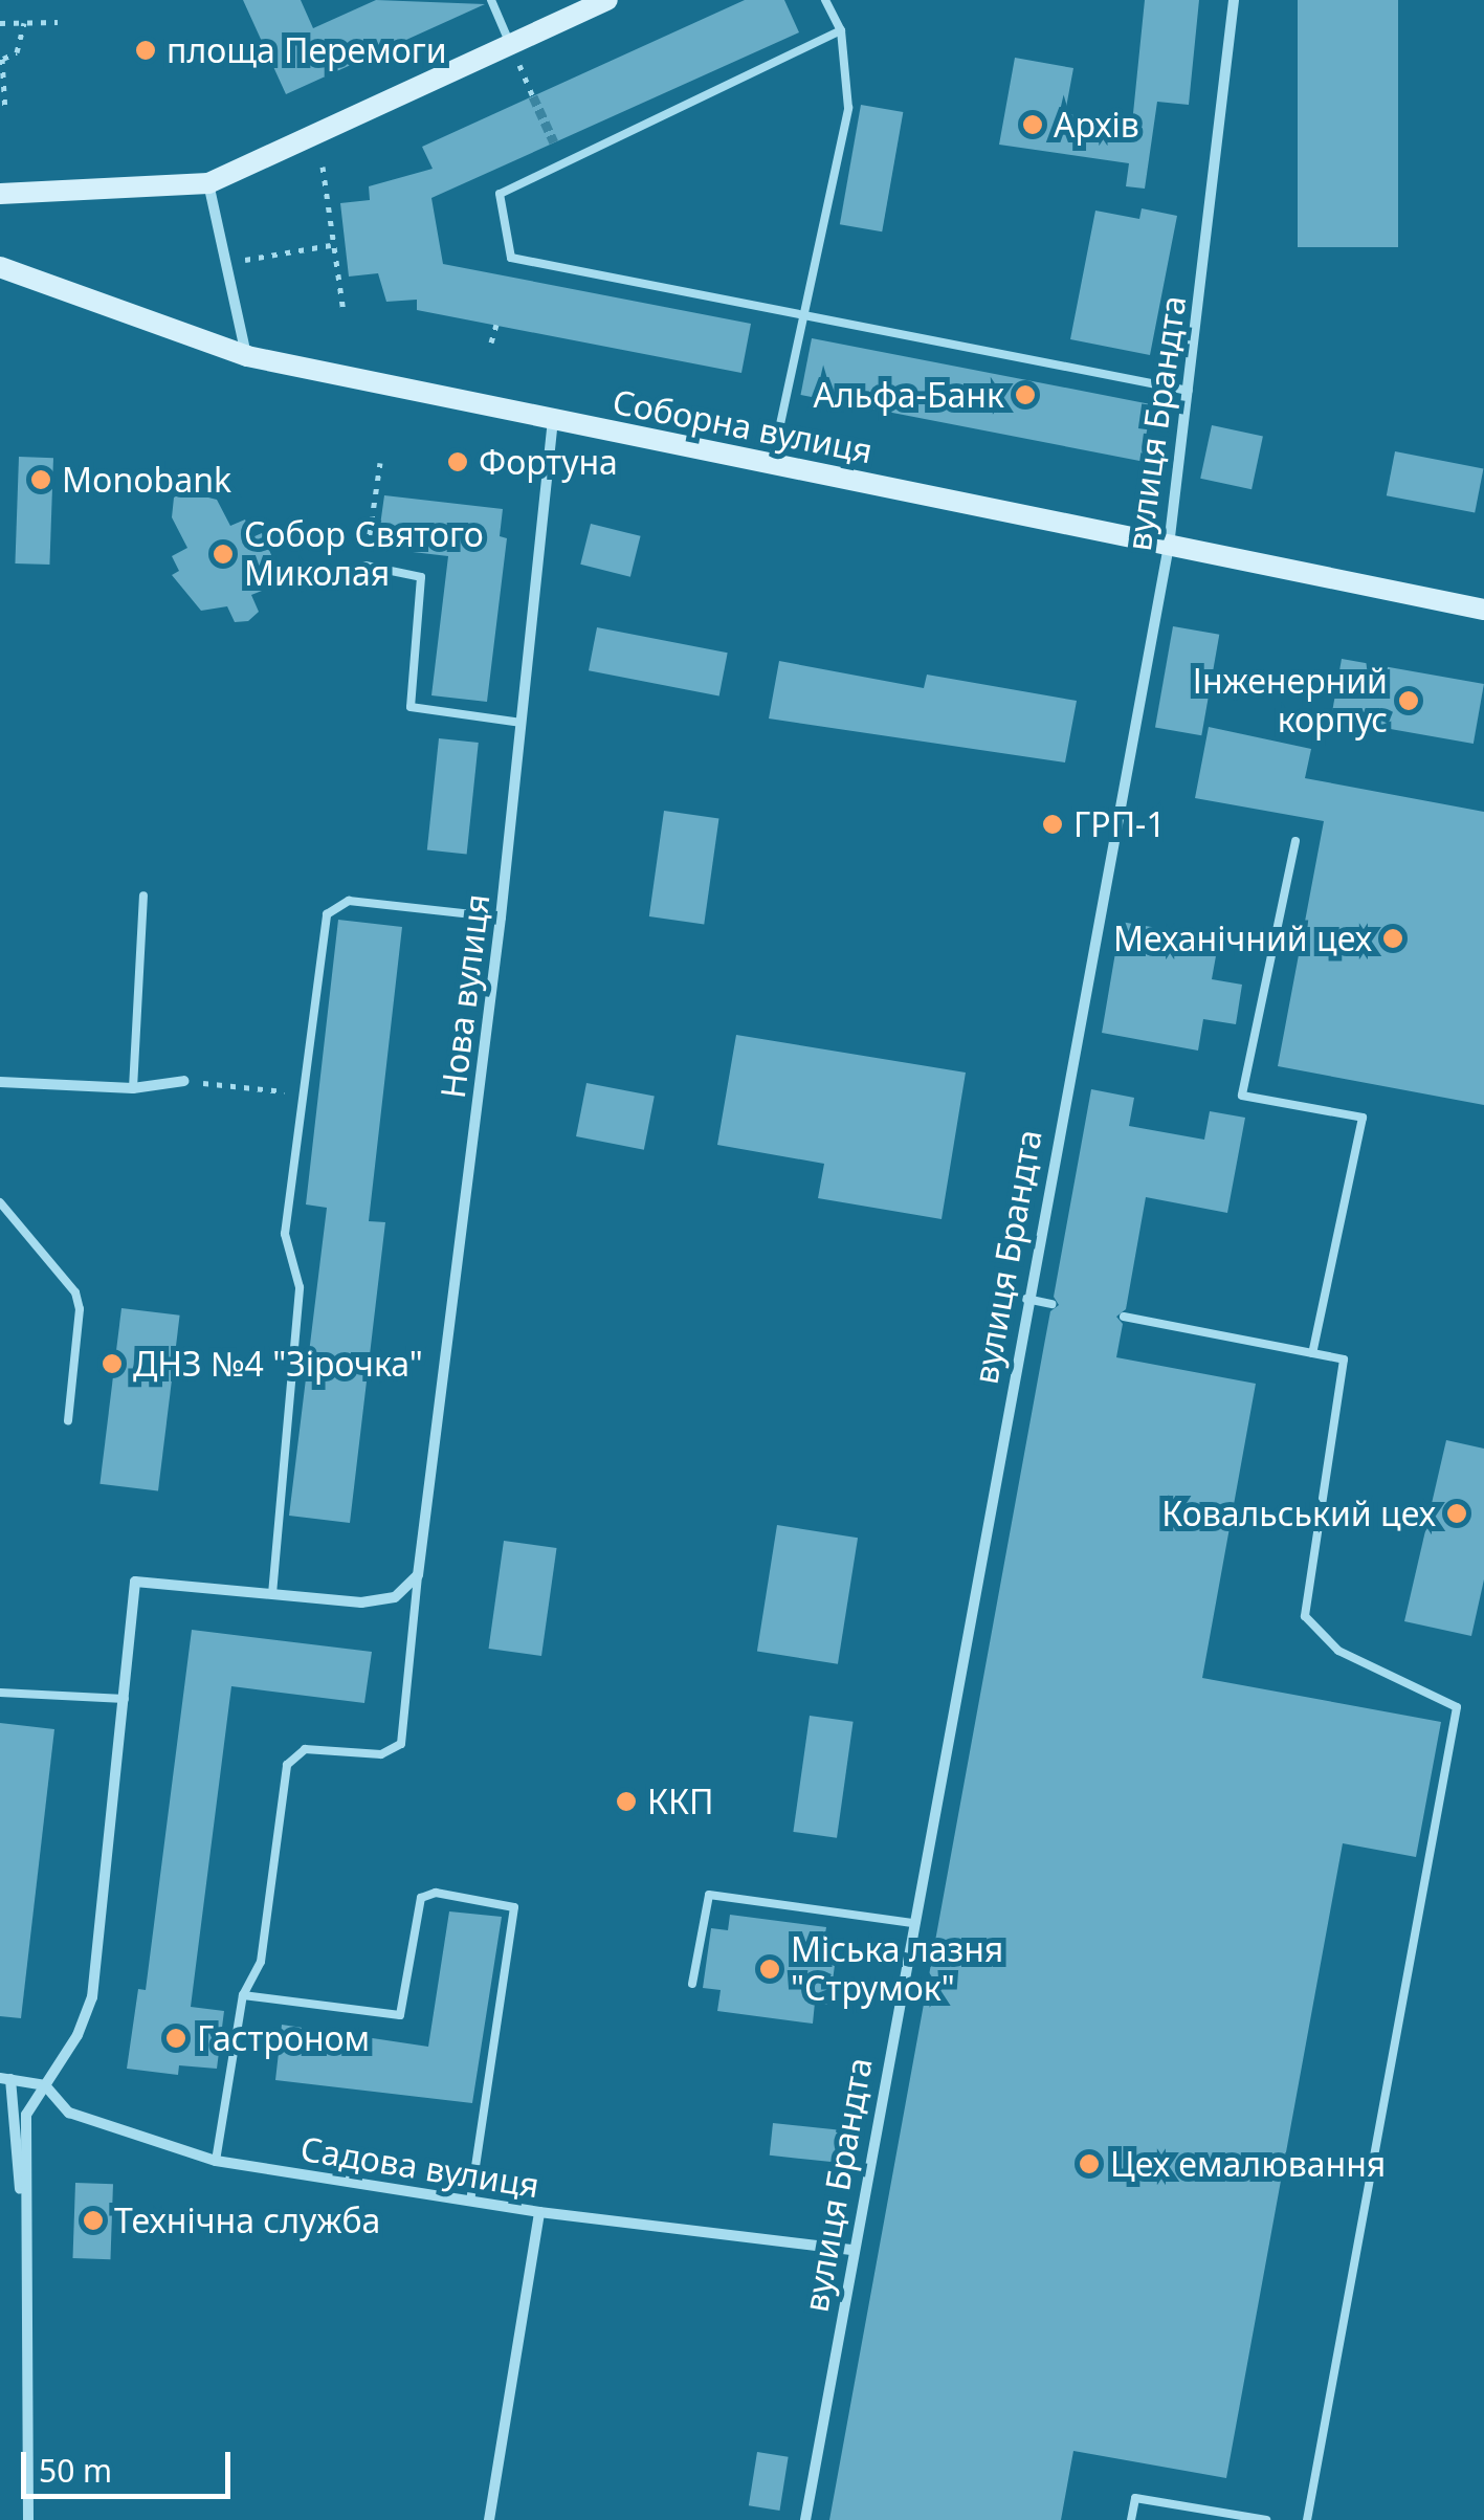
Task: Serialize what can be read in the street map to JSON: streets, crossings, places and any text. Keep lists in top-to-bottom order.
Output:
{
  "streets": {
    "main road": ["Соборна вулиця"],
    "street": ["вулиця Брандта", "Нова вулиця", "Садова вулиця"]
  },
  "crossings": [
    ["вулиця Брандта", "Соборна вулиця"],
    ["вулиця Брандта", "Садова вулиця"],
    ["Соборна вулиця", "Нова вулиця"]
  ],
  "places": [
    "площа Перемоги",
    "Архів",
    "Альфа-Банк",
    "Фортуна",
    "Monobank",
    "Собор Святого Миколая",
    "Інженерний корпус",
    "ГРП-1",
    "Механічний цех",
    "ДНЗ №4 \"Зірочка\"",
    "Ковальський цех",
    "ККП",
    "Міська лазня \"Струмок\"",
    "Гастроном",
    "Цех емалювання",
    "Технічна служба"
  ],
  "scale_bar": "50 m"
}
